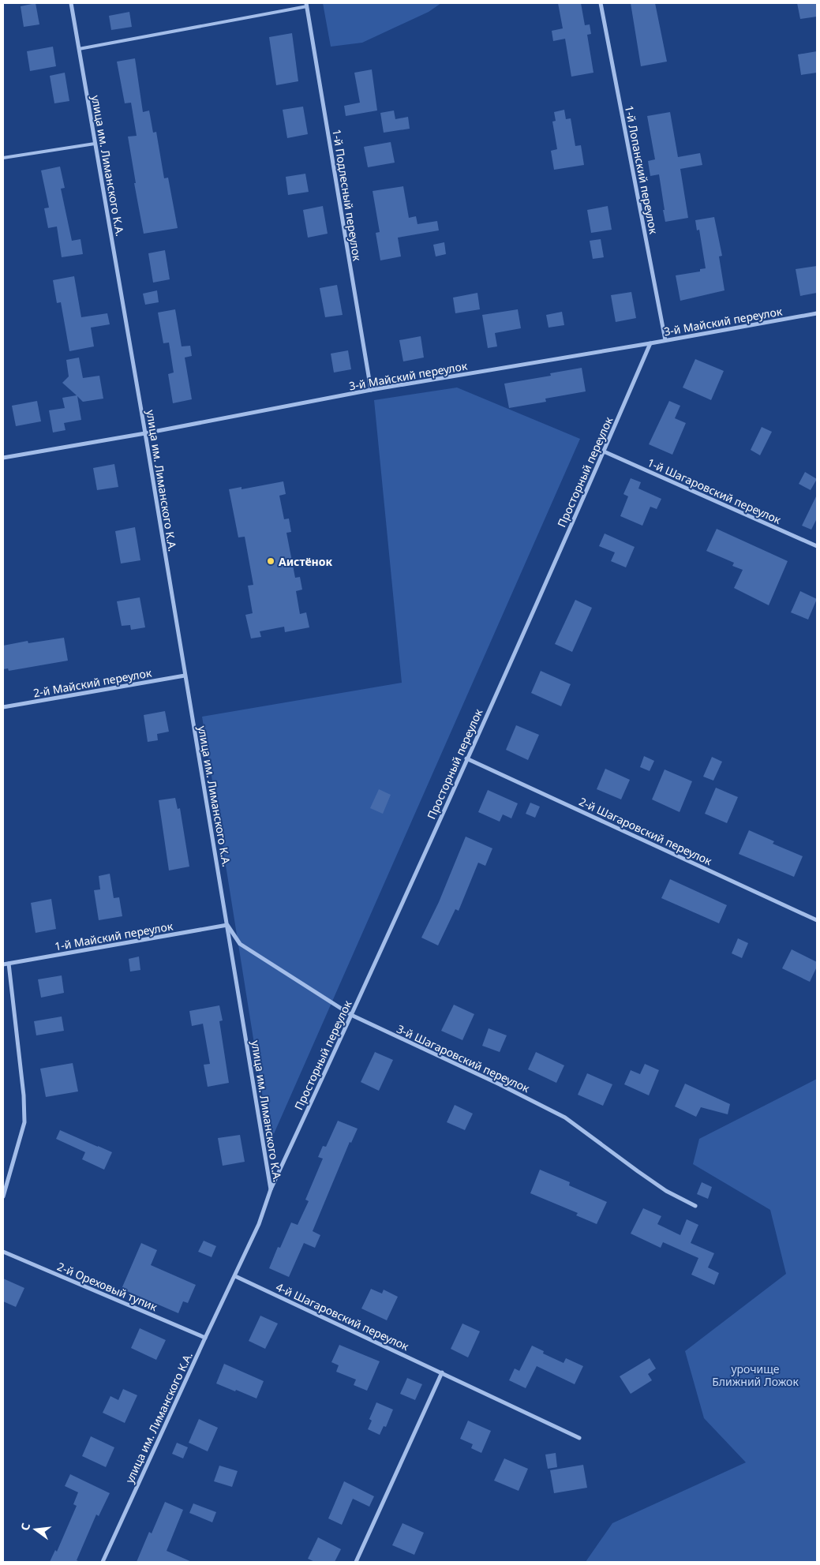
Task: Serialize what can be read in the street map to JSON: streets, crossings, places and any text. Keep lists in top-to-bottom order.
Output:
{
  "streets": {
    "street": [
      "улица им. Лиманского К.А.",
      "1-й Лопанский переулок",
      "1-й Подлесный переулок",
      "3-й Майский переулок",
      "Просторный переулок",
      "1-й Шагаровский переулок",
      "2-й Майский переулок",
      "2-й Шагаровский переулок",
      "1-й Майский переулок",
      "3-й Шагаровский переулок",
      "2-й Ореховый тупик",
      "4-й Шагаровский переулок"
    ]
  },
  "crossings": [
    ["улица им. Лиманского К.А.", "3-й Майский переулок"],
    ["улица им. Лиманского К.А.", "Просторный переулок"],
    ["улица им. Лиманского К.А.", "2-й Майский переулок"],
    ["улица им. Лиманского К.А.", "1-й Майский переулок"],
    ["улица им. Лиманского К.А.", "3-й Шагаровский переулок"],
    ["улица им. Лиманского К.А.", "2-й Ореховый тупик"],
    ["улица им. Лиманского К.А.", "4-й Шагаровский переулок"],
    ["1-й Лопанский переулок", "3-й Майский переулок"],
    ["1-й Подлесный переулок", "3-й Майский переулок"],
    ["3-й Майский переулок", "Просторный переулок"],
    ["Просторный переулок", "1-й Шагаровский переулок"],
    ["Просторный переулок", "2-й Шагаровский переулок"],
    ["Просторный переулок", "3-й Шагаровский переулок"],
    ["1-й Майский переулок", "3-й Шагаровский переулок"]
  ],
  "parks": ["урочище Ближний Ложок"],
  "places": ["Аистёнок"],
  "north": "left"
}
